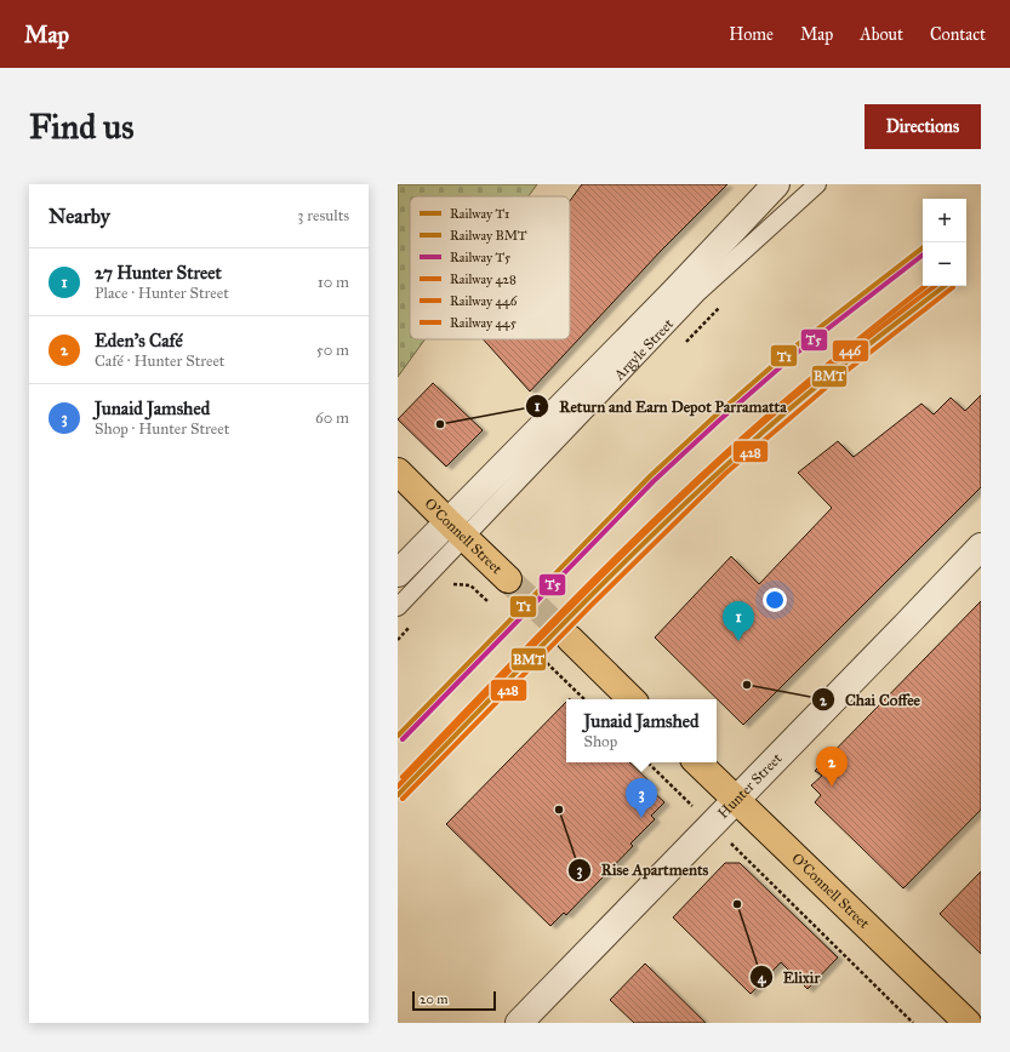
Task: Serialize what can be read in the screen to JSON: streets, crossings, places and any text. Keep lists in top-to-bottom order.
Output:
{
  "streets": {
    "main road": ["O'Connell Street"],
    "street": ["Argyle Street", "Hunter Street"]
  },
  "crossings": [
    ["Argyle Street", "O'Connell Street"],
    ["O'Connell Street", "Hunter Street"]
  ],
  "places": [
    "Return and Earn Depot Parramatta",
    "Chai Coffee",
    "Rise Apartments",
    "Elixir"
  ],
  "lines": [
    "rail line T1",
    "rail line T5",
    "rail line BMT",
    "rail line 446",
    "rail line 445",
    "rail line 428"
  ],
  "legend": [
    "Railway T1",
    "Railway BMT",
    "Railway T5",
    "Railway 428",
    "Railway 446",
    "Railway 445"
  ],
  "scale_bar": "20 m",
  "page": {
    "header": "Map",
    "nav": [
      "Home",
      "Map",
      "About",
      "Contact"
    ],
    "buttons": "Directions",
    "title": "Find us",
    "heading": ["Nearby", "3 results"],
    "map_buttons": ["+", "−"],
    "list": [
      {
        "mark": "1",
        "name": "27 Hunter Street",
        "note": "Place · Hunter Street",
        "value": "10 m"
      },
      {
        "mark": "2",
        "name": "Eden's Café",
        "note": "Café · Hunter Street",
        "value": "50 m"
      },
      {
        "mark": "3",
        "name": "Junaid Jamshed",
        "note": "Shop · Hunter Street",
        "value": "60 m"
      }
    ],
    "pins": ["1", "2", "3"],
    "popup": ["Junaid Jamshed", "Shop"],
    "scale": "20 m"
  }
}
